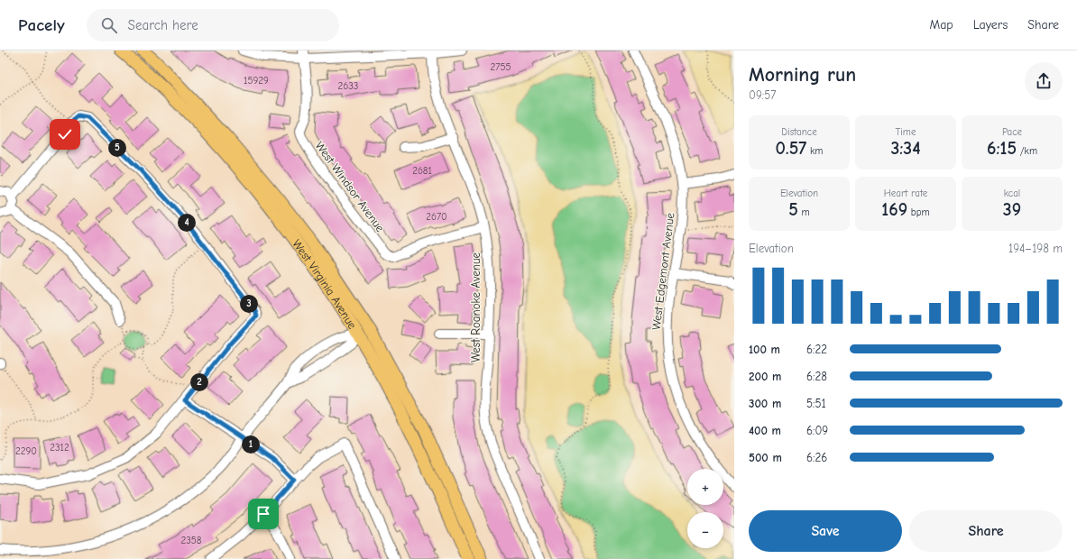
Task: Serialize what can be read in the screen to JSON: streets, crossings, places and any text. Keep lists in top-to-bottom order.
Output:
{
  "streets": {
    "main road": ["West Virginia Avenue"],
    "street": ["West Windsor Avenue", "West Edgemont Avenue", "West Roanoke Avenue"]
  },
  "crossings": [
    ["West Windsor Avenue", "West Roanoke Avenue"]
  ],
  "house_numbers": [
    "2755",
    "15929",
    "2633",
    "2681",
    "2670",
    "2312",
    "2290",
    "2358"
  ],
  "page": {
    "header": "Pacely",
    "search": "Search here",
    "nav": ["Map", "Layers", "Share"],
    "heading": ["Morning run", "09:57"],
    "stats": [
      ["Distance", "0.57 km"],
      ["Time", "3:34"],
      ["Pace", "6:15 /km"],
      ["Elevation", "5 m"],
      ["Heart rate", "169 bpm"],
      ["kcal", "39"]
    ],
    "pins": [
      "5",
      "4",
      "3",
      "2",
      "1"
    ],
    "chart": ["Elevation", "194–198 m"],
    "list": [
      {
        "name": "100 m",
        "note": "6:22"
      },
      {
        "name": "200 m",
        "note": "6:28"
      },
      {
        "name": "300 m",
        "note": "5:51"
      },
      {
        "name": "400 m",
        "note": "6:09"
      },
      {
        "name": "500 m",
        "note": "6:26"
      }
    ],
    "map_buttons": ["+", "−"],
    "buttons": ["Save", "Share"]
  }
}
